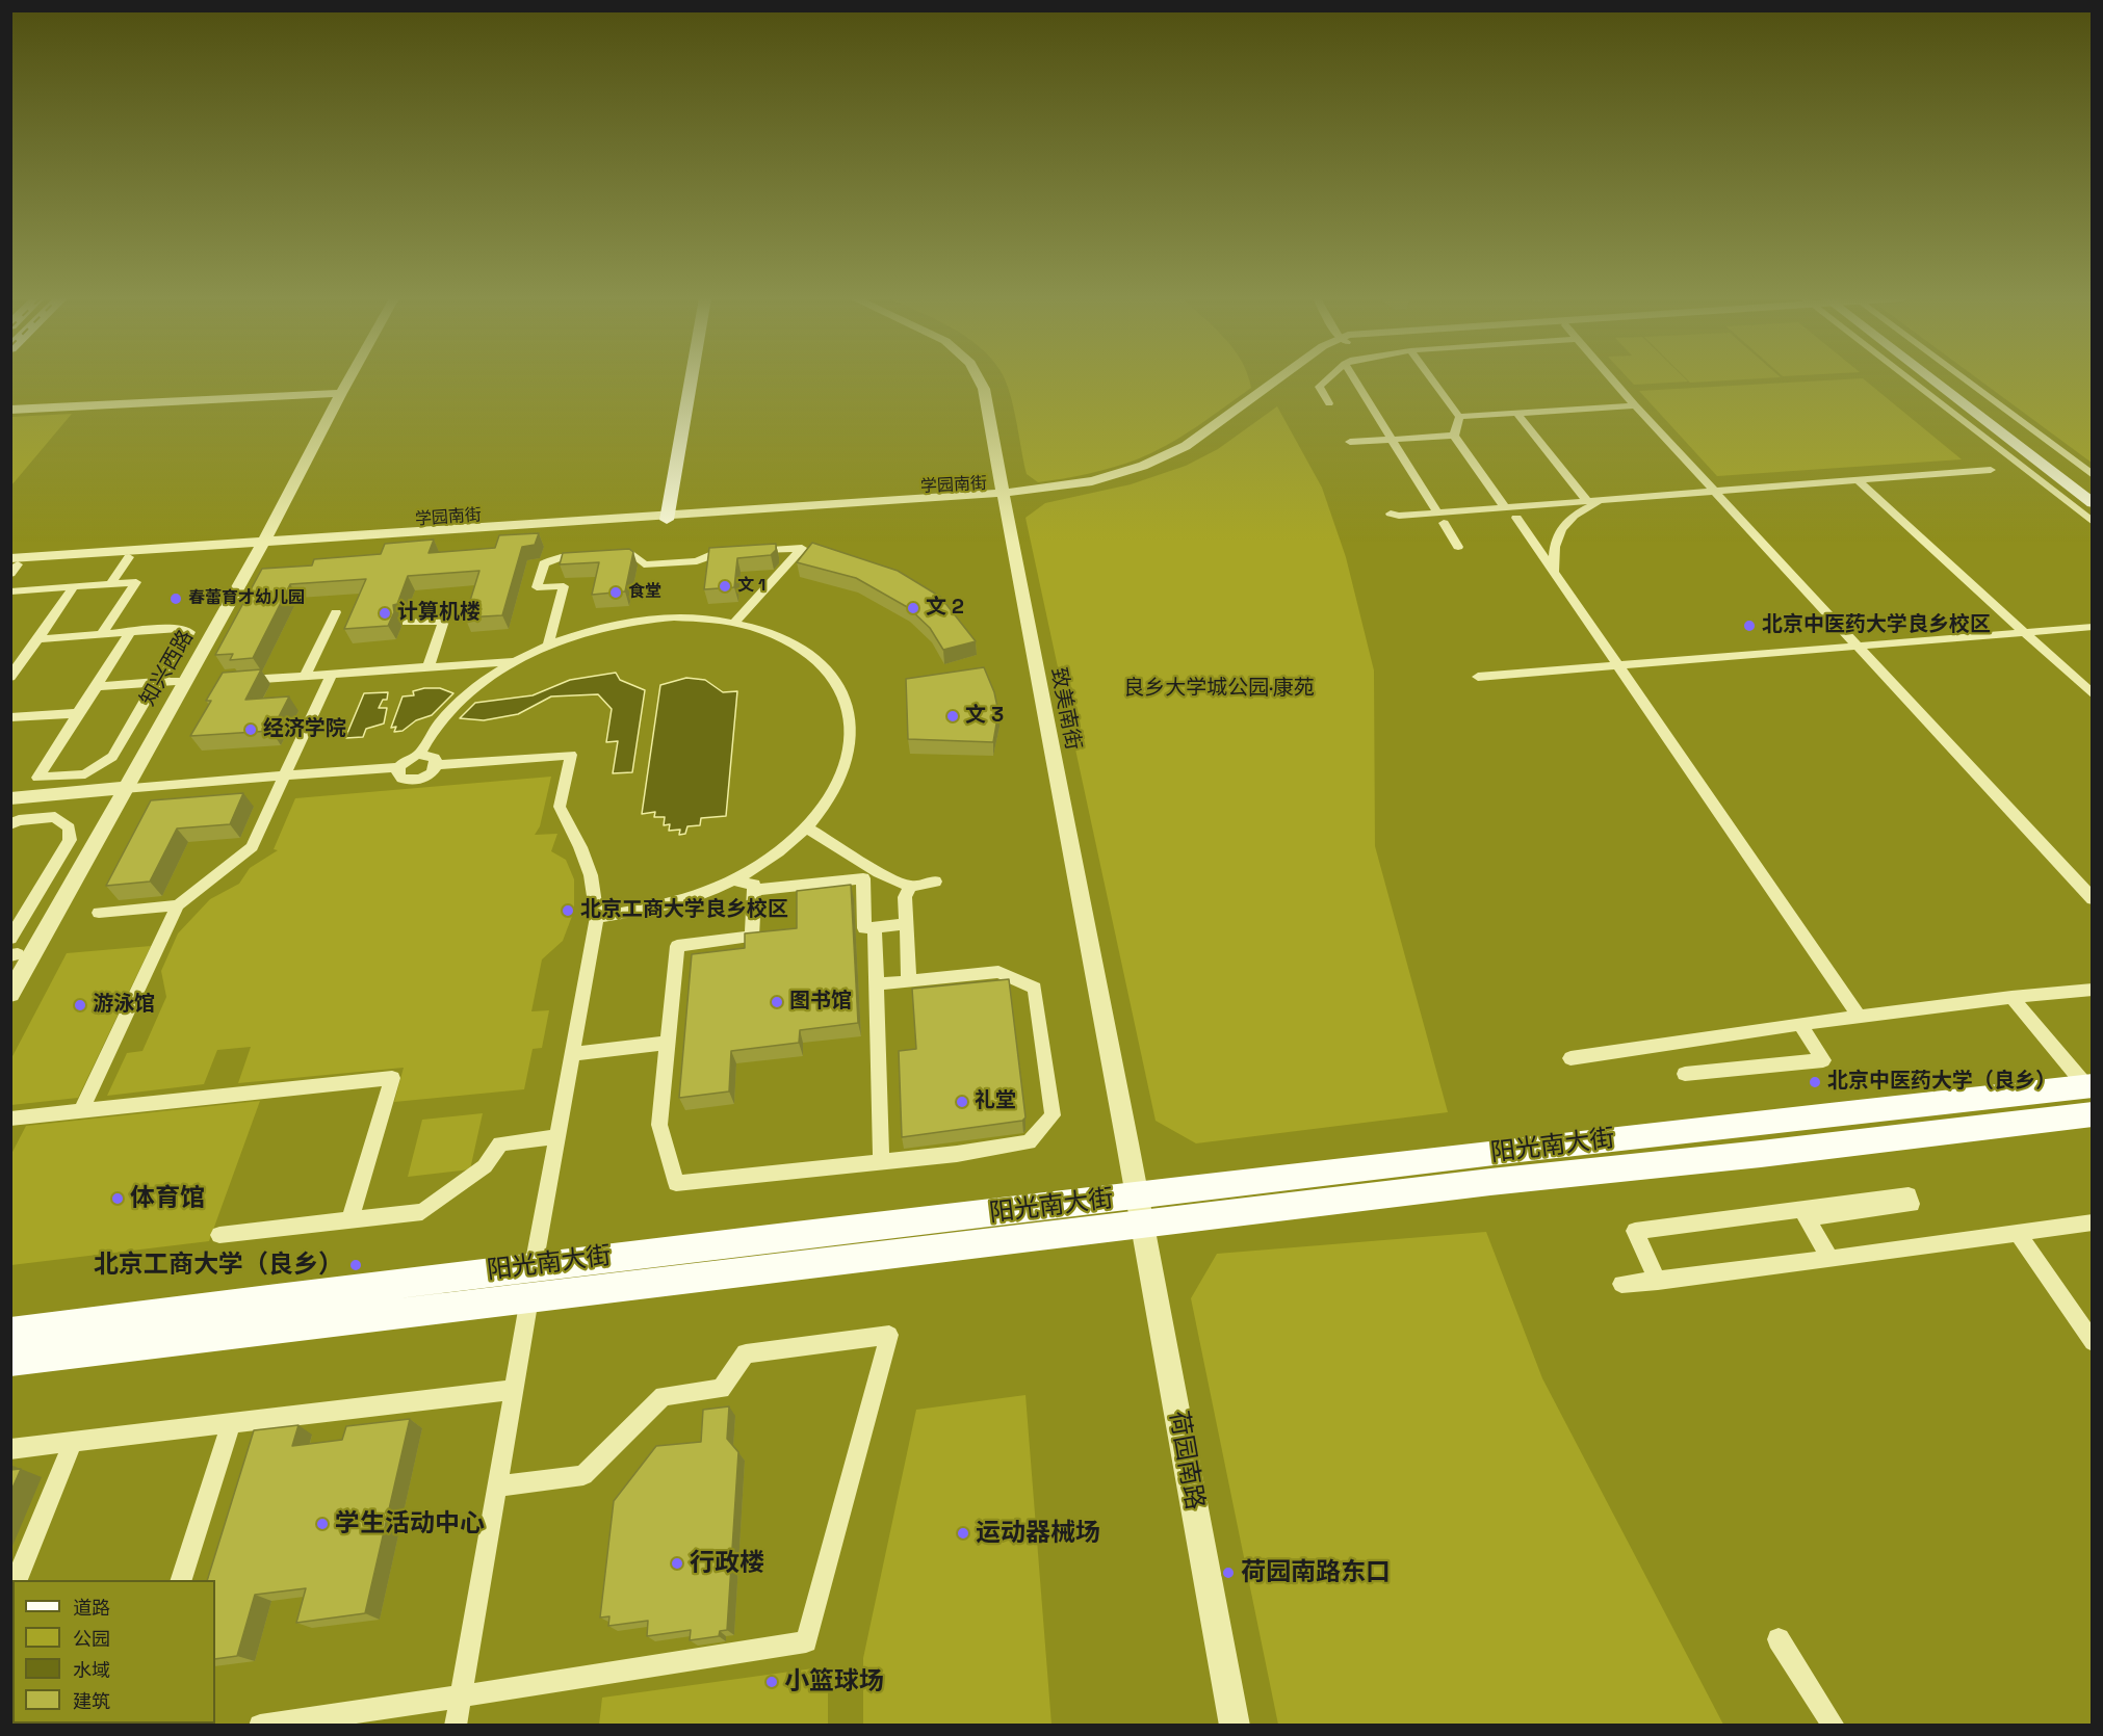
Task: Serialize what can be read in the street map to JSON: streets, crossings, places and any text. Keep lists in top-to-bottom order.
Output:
{
  "streets": {
    "main road": ["阳光南大街"],
    "street": [
      "学园南街",
      "知兴西路",
      "致美南街",
      "荷园南路"
    ]
  },
  "crossings": [
    ["学园南街", "知兴西路"],
    ["学园南街", "致美南街"],
    ["致美南街", "阳光南大街"],
    ["致美南街", "荷园南路"],
    ["阳光南大街", "荷园南路"]
  ],
  "parks": ["良乡大学城公园·康苑"],
  "places": [
    "文 1",
    "食堂",
    "春蕾育才幼儿园",
    "文 2",
    "计算机楼",
    "北京中医药大学良乡校区",
    "文 3",
    "经济学院",
    "北京工商大学良乡校区",
    "图书馆",
    "游泳馆",
    "北京中医药大学（良乡）",
    "礼堂",
    "体育馆",
    "北京工商大学（良乡）",
    "学生活动中心",
    "运动器械场",
    "行政楼",
    "荷园南路东口",
    "小篮球场"
  ],
  "legend": [
    "道路",
    "公园",
    "水域",
    "建筑"
  ]
}
